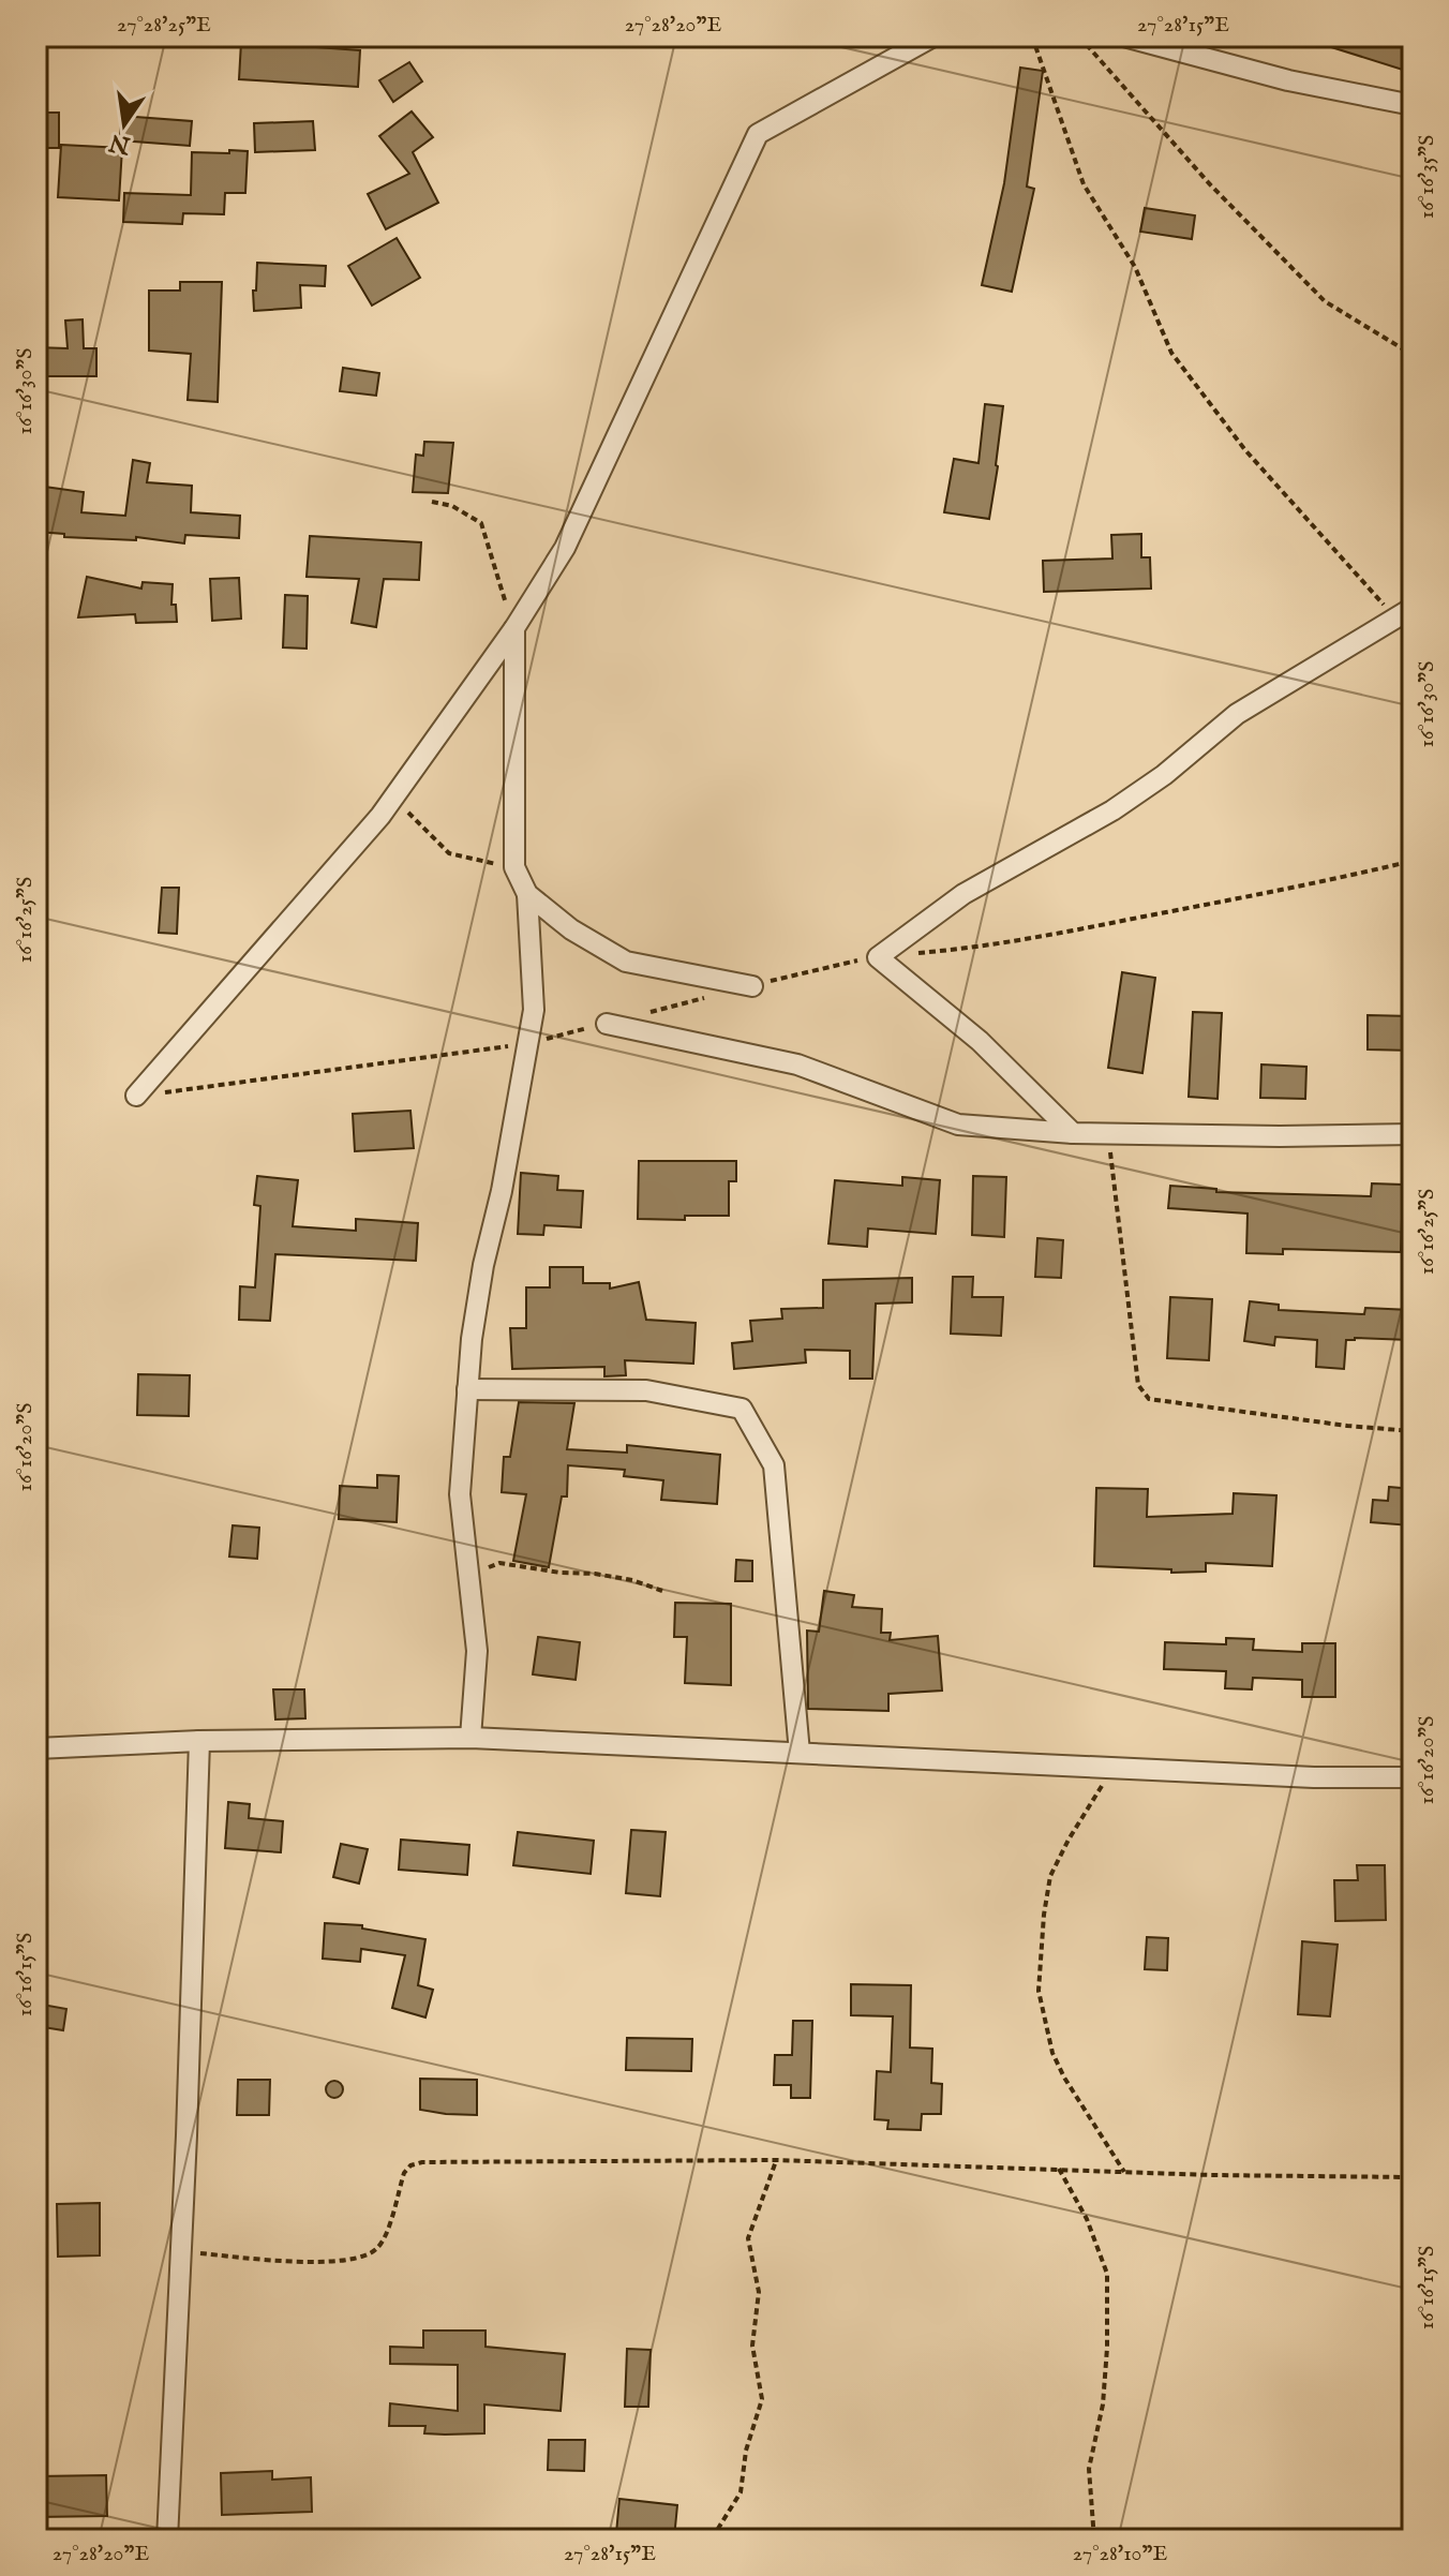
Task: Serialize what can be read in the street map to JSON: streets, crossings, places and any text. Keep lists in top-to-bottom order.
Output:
{
  "north": "bottom",
  "coordinates": [
    "27°28'25\"E",
    "27°28'20\"E",
    "27°28'15\"E",
    "16°16'35\"S",
    "16°16'30\"S",
    "16°16'25\"S",
    "16°16'20\"S",
    "16°16'15\"S",
    "27°28'10\"E"
  ]
}
